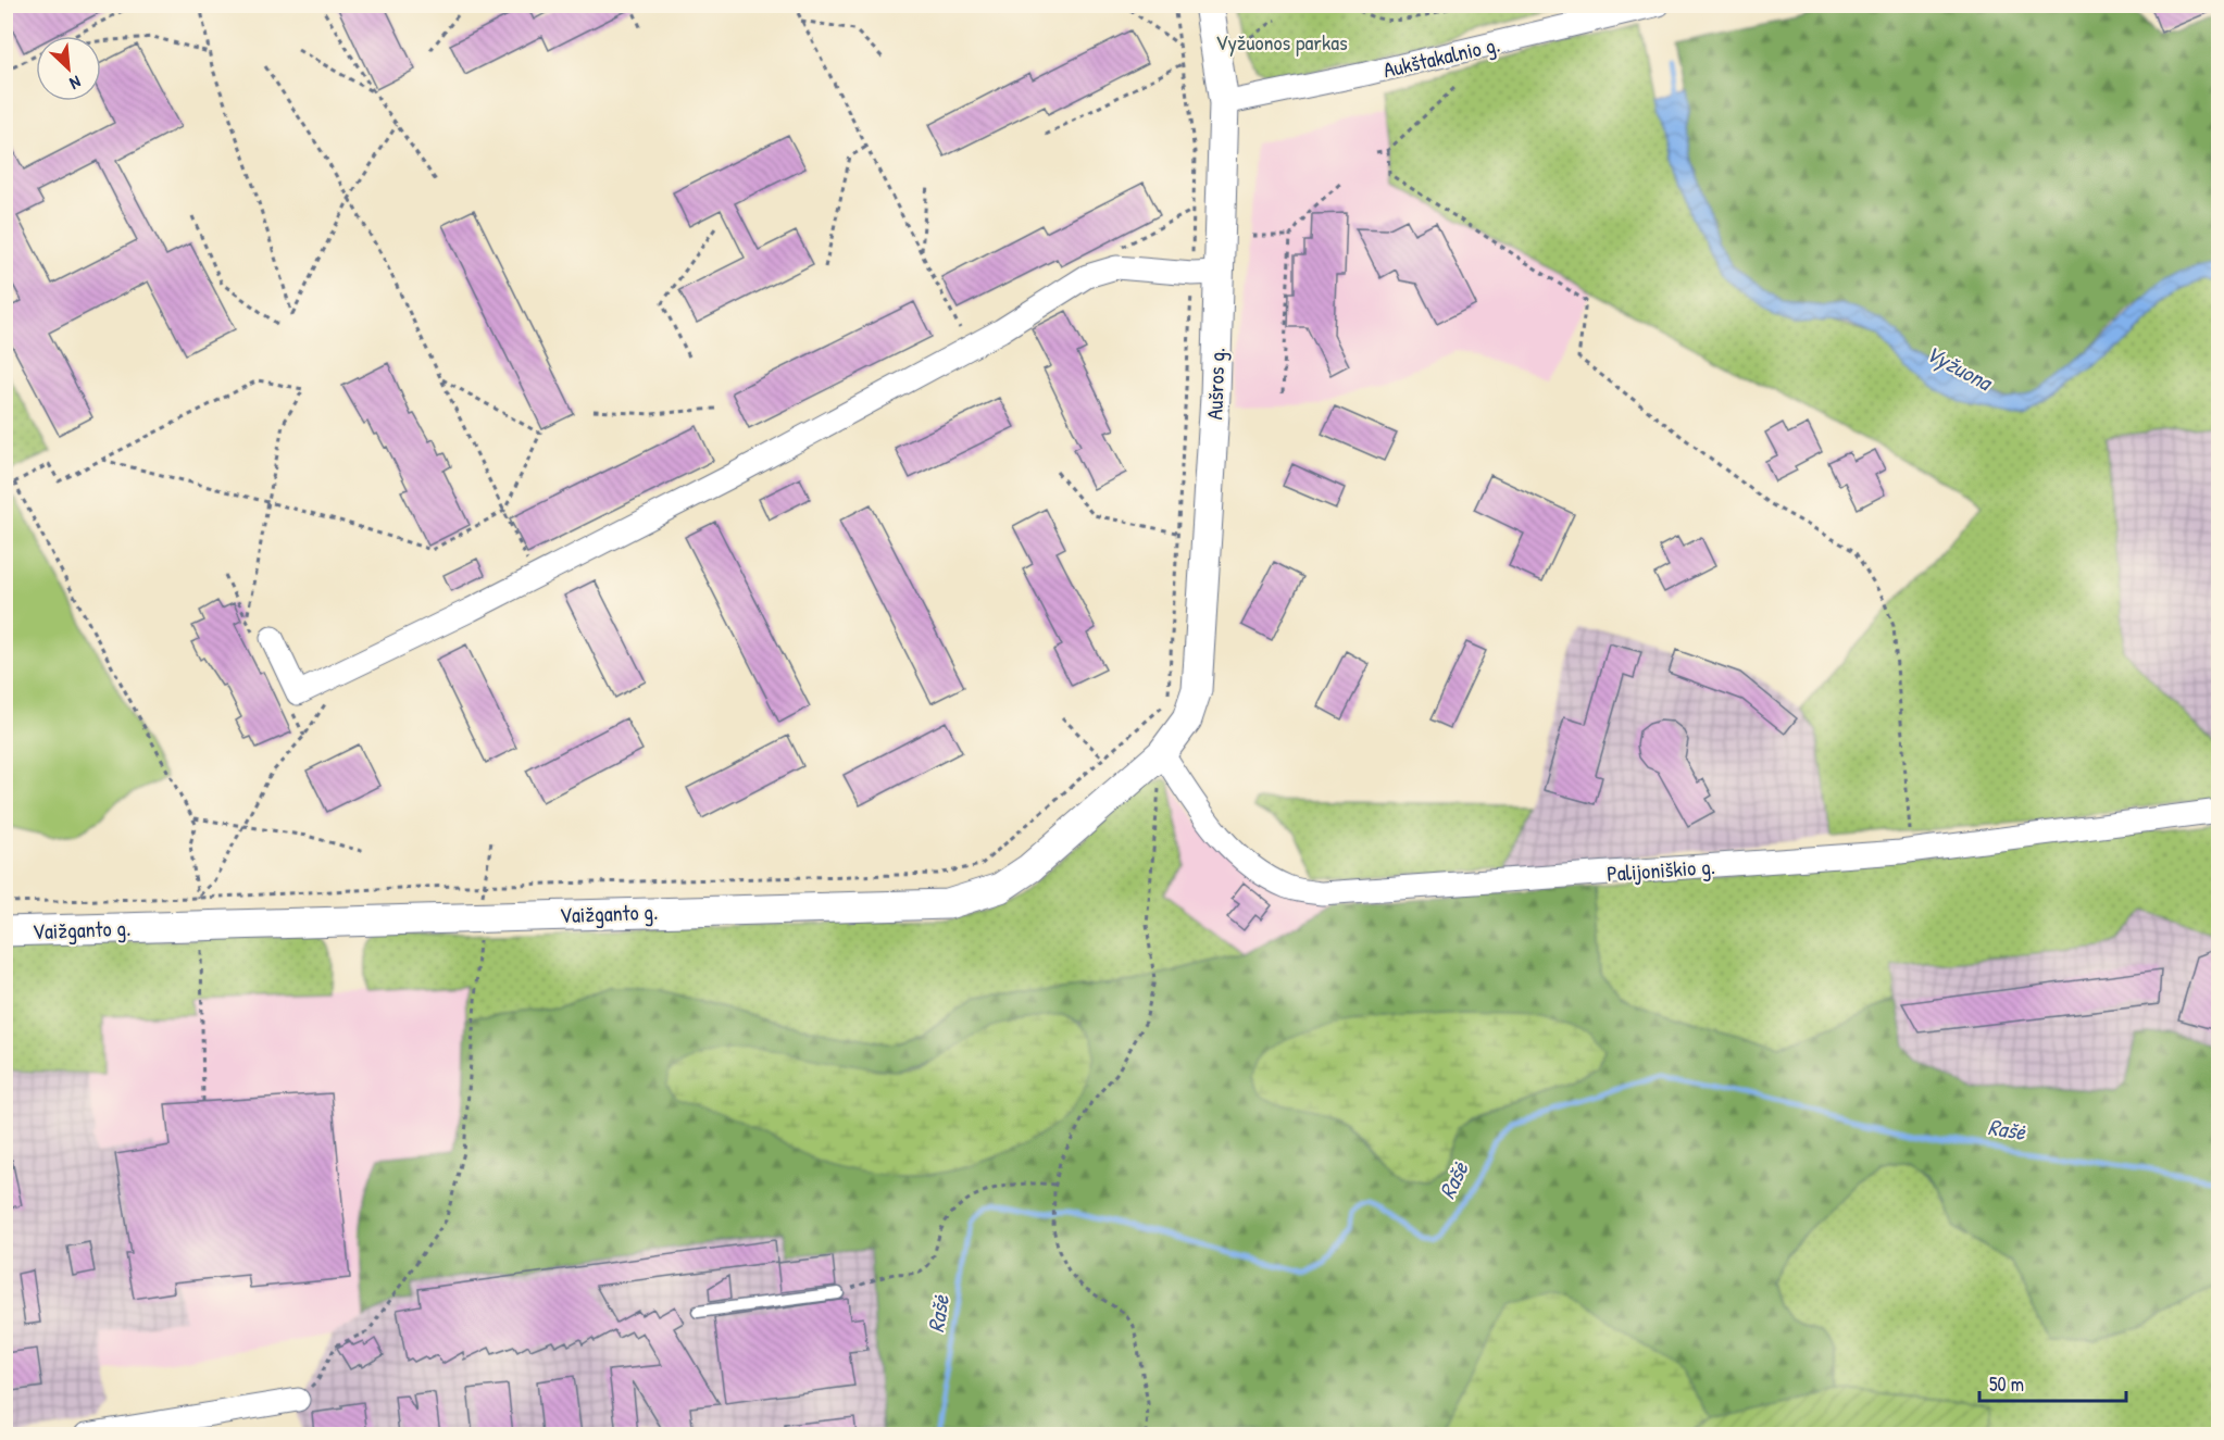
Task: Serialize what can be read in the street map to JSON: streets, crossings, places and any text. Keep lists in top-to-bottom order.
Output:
{
  "streets": {
    "street": [
      "Aukštakalnio g.",
      "Aušros g.",
      "Palijoniškio g.",
      "Vaižganto g."
    ]
  },
  "crossings": [
    ["Aukštakalnio g.", "Aušros g."],
    ["Aušros g.", "Palijoniškio g."],
    ["Aušros g.", "Vaižganto g."],
    ["Palijoniškio g.", "Vaižganto g."]
  ],
  "water": ["Vyžuona", "Rašė"],
  "parks": ["Vyžuonos parkas"],
  "scale_bar": "50 m",
  "north": "bottom right"
}
